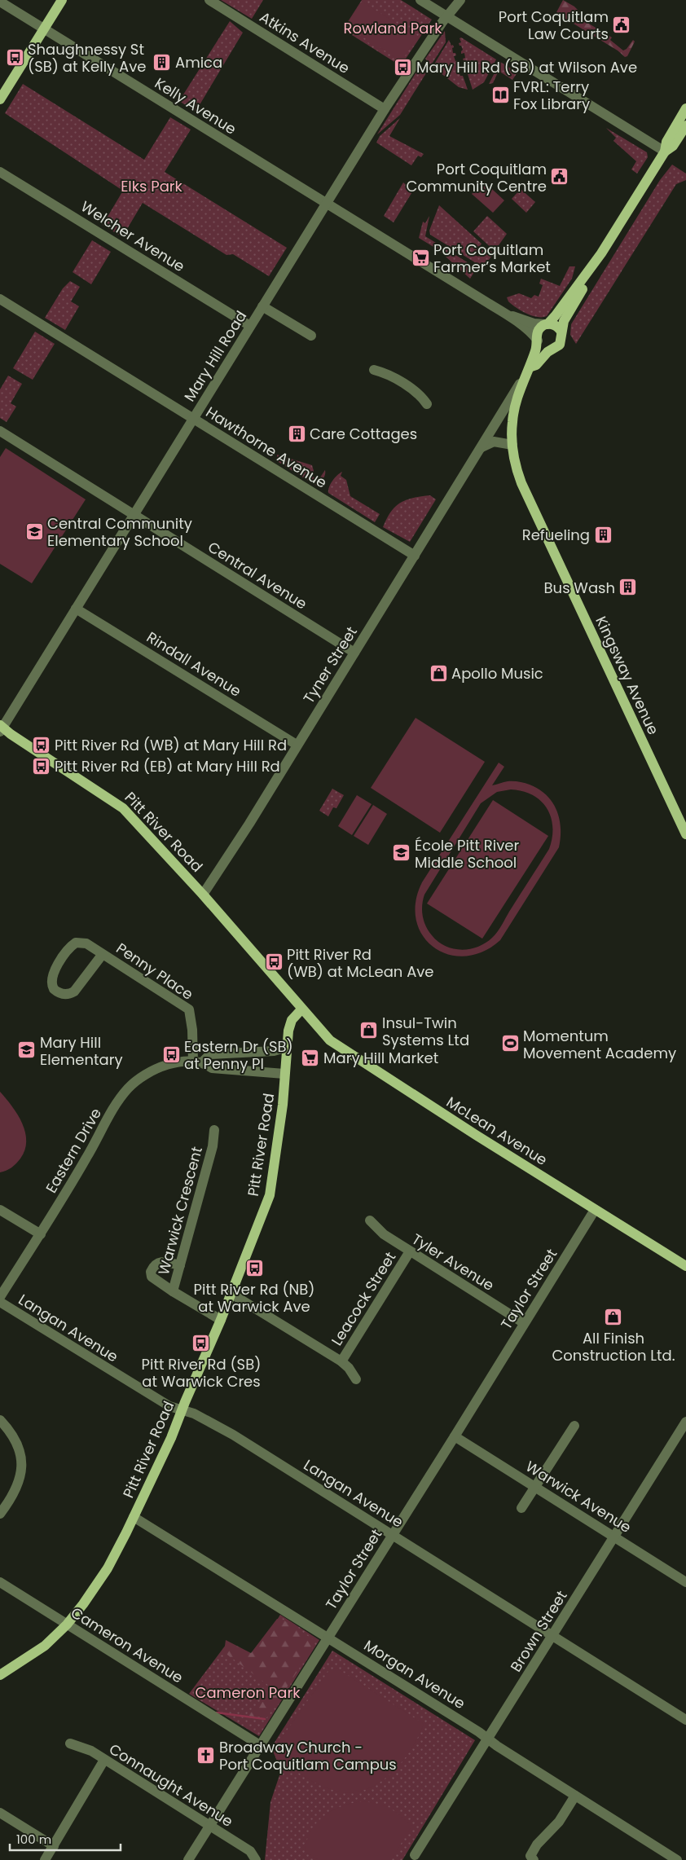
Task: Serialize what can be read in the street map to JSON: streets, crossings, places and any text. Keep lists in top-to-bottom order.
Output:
{
  "streets": {
    "main road": ["Kingsway Avenue", "Pitt River Road", "McLean Avenue"],
    "street": [
      "Atkins Avenue",
      "Kelly Avenue",
      "Welcher Avenue",
      "Mary Hill Road",
      "Hawthorne Avenue",
      "Central Avenue",
      "Rindall Avenue",
      "Tyner Street",
      "Penny Place",
      "Eastern Drive",
      "Warwick Crescent",
      "Tyler Avenue",
      "Taylor Street",
      "Leacock Street",
      "Langan Avenue",
      "Warwick Avenue",
      "Brown Street",
      "Cameron Avenue",
      "Morgan Avenue",
      "Connaught Avenue"
    ]
  },
  "crossings": [
    ["Atkins Avenue", "Mary Hill Road"],
    ["Kelly Avenue", "Mary Hill Road"],
    ["Welcher Avenue", "Mary Hill Road"],
    ["Mary Hill Road", "Hawthorne Avenue"],
    ["Mary Hill Road", "Central Avenue"],
    ["Mary Hill Road", "Rindall Avenue"],
    ["Mary Hill Road", "Pitt River Road"],
    ["Hawthorne Avenue", "Tyner Street"],
    ["Central Avenue", "Tyner Street"],
    ["Rindall Avenue", "Tyner Street"],
    ["Tyner Street", "Kingsway Avenue"],
    ["Tyner Street", "Pitt River Road"],
    ["Pitt River Road", "McLean Avenue"],
    ["Pitt River Road", "Eastern Drive"],
    ["Pitt River Road", "Warwick Crescent"],
    ["Pitt River Road", "Langan Avenue"],
    ["Pitt River Road", "Cameron Avenue"],
    ["Pitt River Road", "Morgan Avenue"],
    ["Penny Place", "Eastern Drive"],
    ["McLean Avenue", "Taylor Street"],
    ["Tyler Avenue", "Taylor Street"],
    ["Tyler Avenue", "Leacock Street"],
    ["Taylor Street", "Langan Avenue"],
    ["Taylor Street", "Warwick Avenue"],
    ["Taylor Street", "Cameron Avenue"],
    ["Taylor Street", "Morgan Avenue"],
    ["Taylor Street", "Connaught Avenue"],
    ["Langan Avenue", "Brown Street"],
    ["Warwick Avenue", "Brown Street"],
    ["Brown Street", "Morgan Avenue"]
  ],
  "parks": ["Rowland Park", "Elks Park", "Cameron Park"],
  "places": {
    "public building": ["Port Coquitlam Law Courts", "Port Coquitlam Community Centre"],
    "bus stop": [
      "Shaughnessy St (SB) at Kelly Ave",
      "Mary Hill Rd (SB) at Wilson Ave",
      "Pitt River Rd (WB) at Mary Hill Rd",
      "Pitt River Rd (EB) at Mary Hill Rd",
      "Pitt River Rd (WB) at McLean Ave",
      "Eastern Dr (SB) at Penny Pl",
      "Pitt River Rd (NB) at Warwick Ave",
      "Pitt River Rd (SB) at Warwick Cres"
    ],
    "building": [
      "Amica",
      "Care Cottages",
      "Refueling",
      "Bus Wash"
    ],
    "library": ["FVRL: Terry Fox Library"],
    "supermarket": ["Port Coquitlam Farmer’s Market", "Mary Hill Market"],
    "school or university": ["Central Community Elementary School", "École Pitt River Middle School", "Mary Hill Elementary"],
    "shop": ["Apollo Music", "Insul-Twin Systems Ltd", "All Finish Construction Ltd."],
    "sports": ["Momentum Movement Academy"],
    "church": ["Broadway Church - Port Coquitlam Campus"]
  },
  "scale_bar": "100 m"
}
